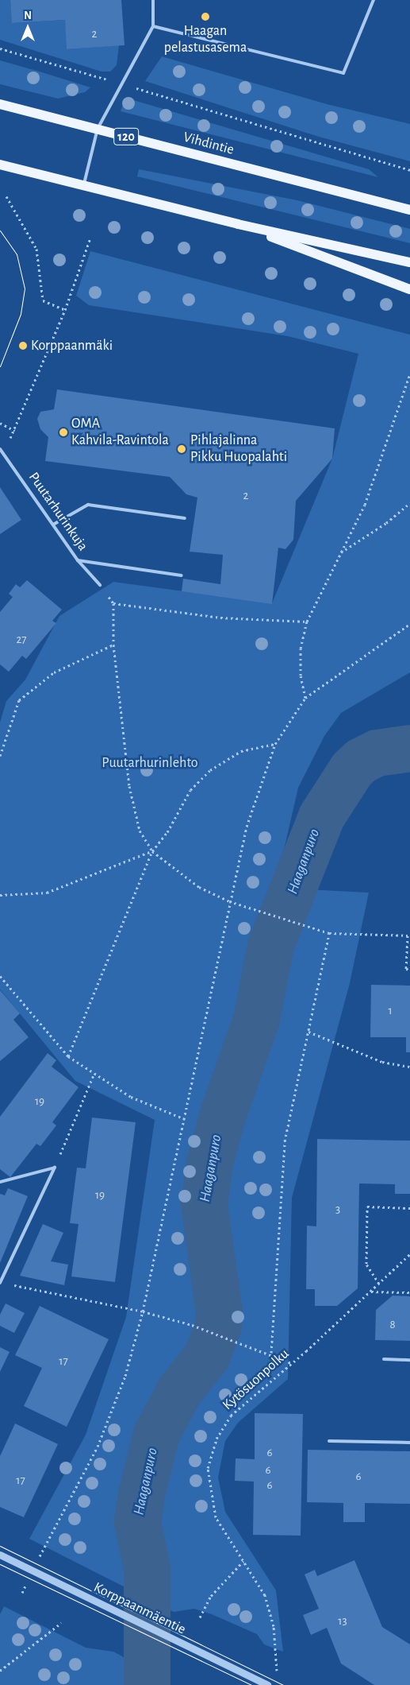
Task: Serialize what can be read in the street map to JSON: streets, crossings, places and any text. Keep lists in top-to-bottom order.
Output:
{
  "streets": {
    "main road": ["120", "Vihdintie"],
    "street": ["Korppaanmäentie"],
    "lane": ["Puutarhurinkuja"],
    "path": ["Kytösuonpolku"]
  },
  "water": ["Haaganpuro"],
  "parks": ["Puutarhurinlehto"],
  "places": [
    "Haagan pelastusasema",
    "Korppaanmäki",
    "OMA Kahvila-Ravintola",
    "Pihlajalinna Pikku Huopalahti"
  ],
  "house_numbers": [
    "2",
    "2",
    "27",
    "1",
    "19",
    "19",
    "3",
    "8",
    "17",
    "6",
    "6",
    "6",
    "17",
    "6",
    "13"
  ],
  "north": "top"
}
